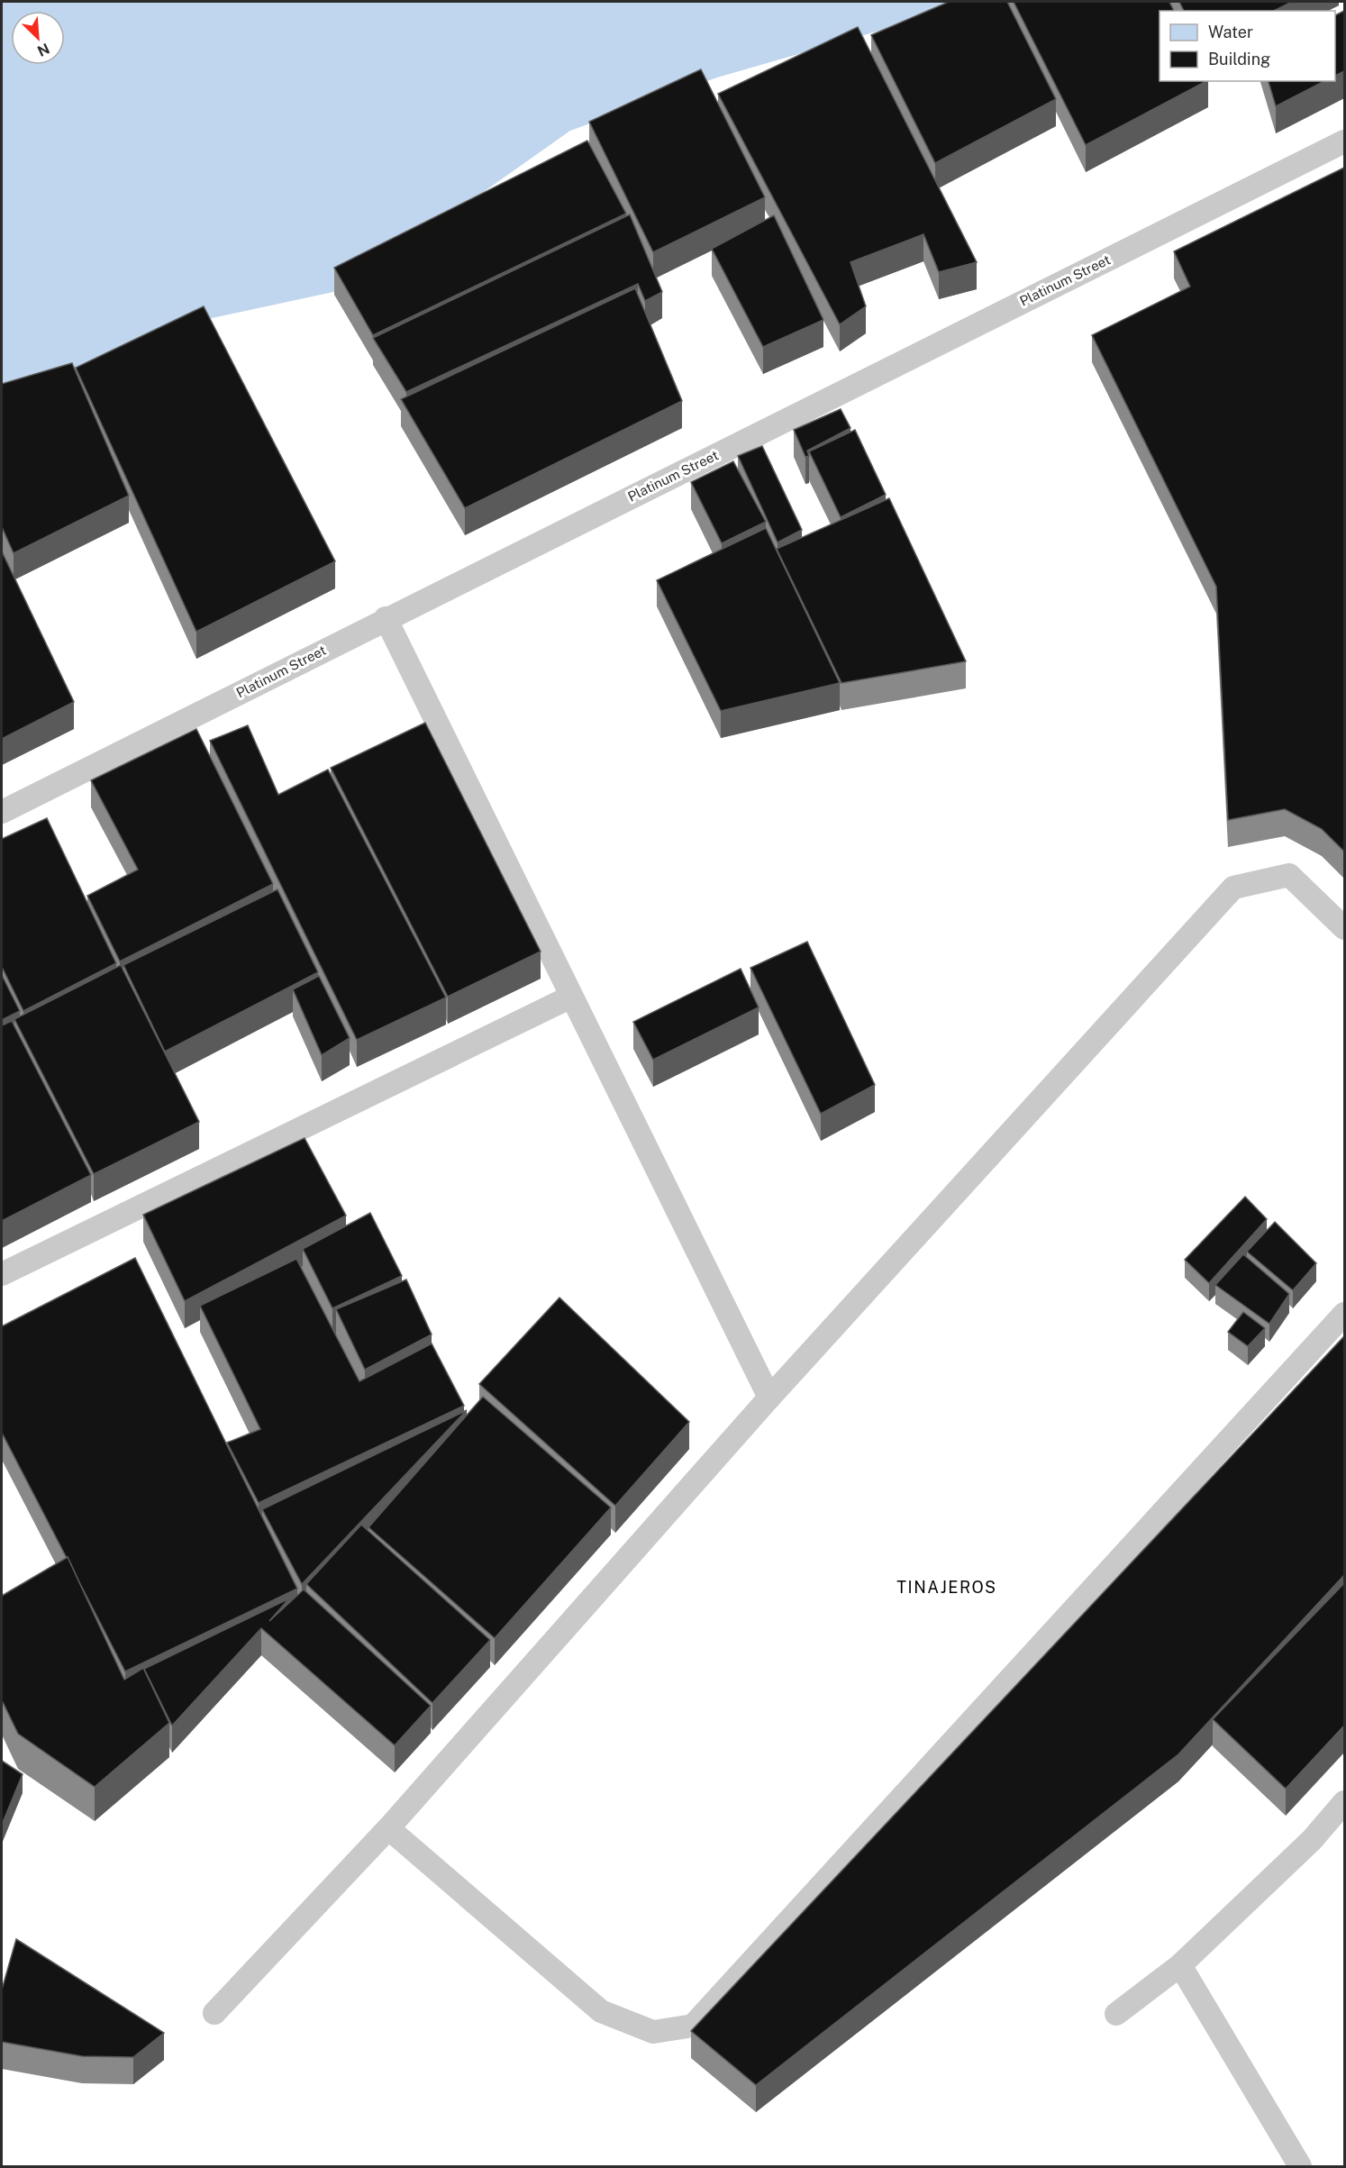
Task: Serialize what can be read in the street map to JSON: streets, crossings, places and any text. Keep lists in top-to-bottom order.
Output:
{
  "streets": {
    "lane": ["Platinum Street"]
  },
  "districts": ["TINAJEROS"],
  "legend": ["Water", "Building"],
  "north": "bottom right"
}
